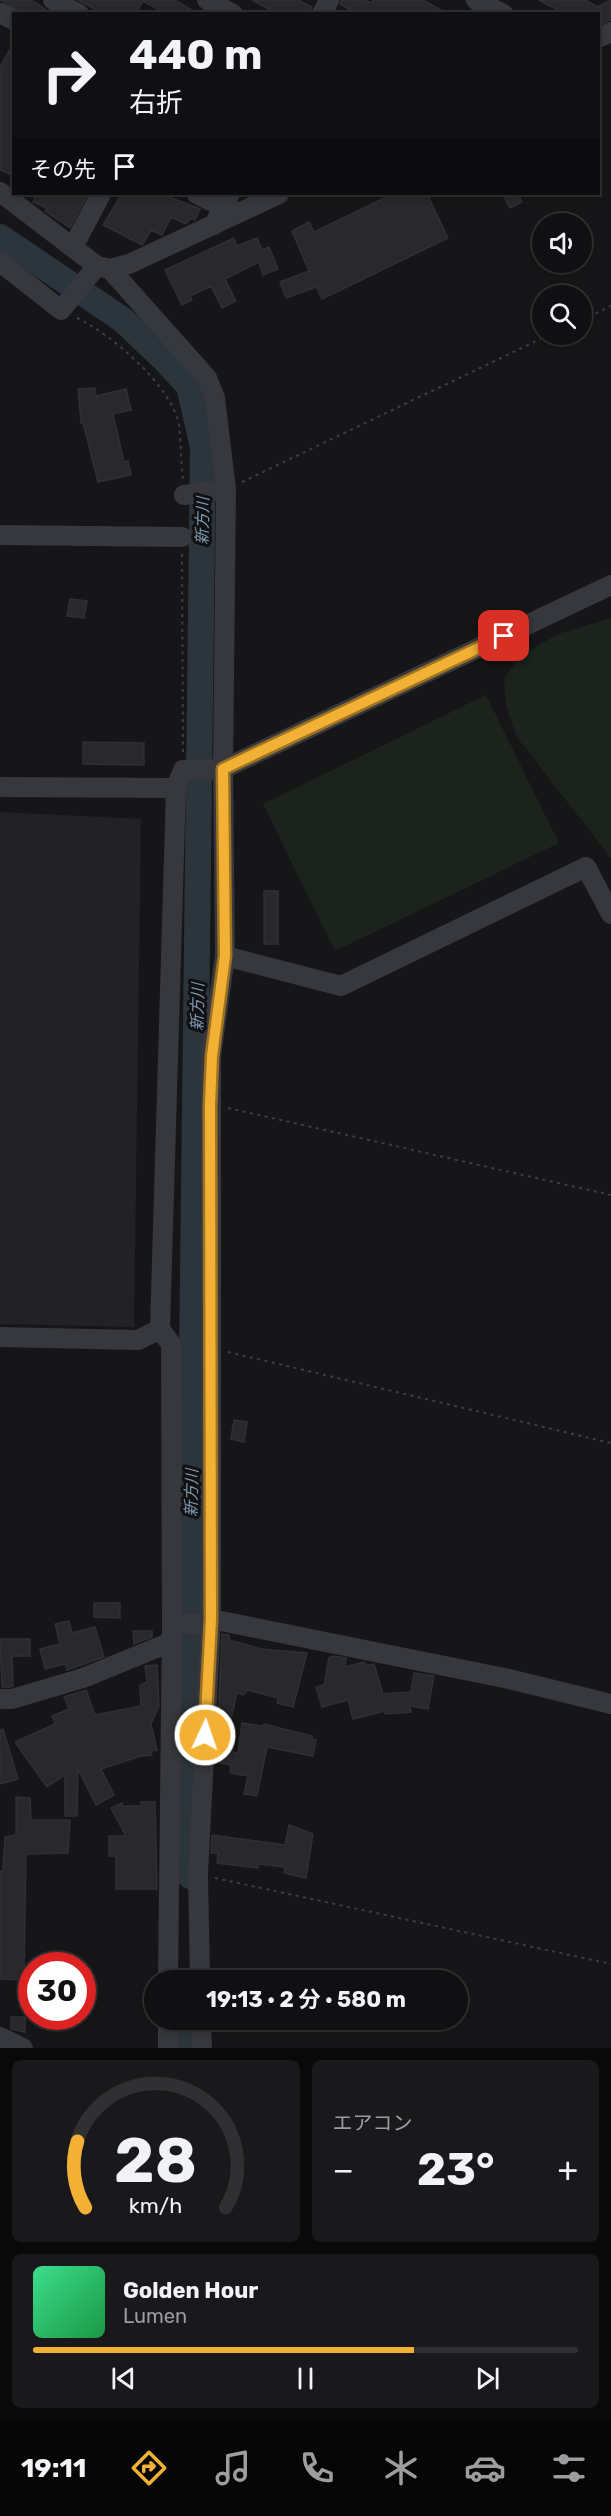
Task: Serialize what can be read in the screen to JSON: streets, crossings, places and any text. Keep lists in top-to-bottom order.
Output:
{
  "water": ["新方川"],
  "page": {
    "turn": ["440 m", "右折"],
    "then": "その先",
    "limit": "30",
    "trip": "19:13 · 2 分 · 580 m",
    "tile": "エアコン",
    "heat": ["−", "23°", "+"],
    "song": ["Golden Hour", "Lumen"],
    "tabs": "19:11",
    "gauge": ["28", "km/h"]
  }
}
